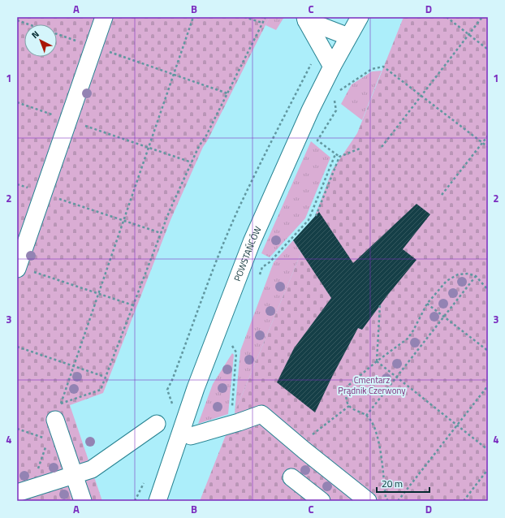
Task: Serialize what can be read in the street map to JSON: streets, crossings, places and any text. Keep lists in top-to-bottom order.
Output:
{
  "streets": {
    "street": ["POWSTAŃCÓW"]
  },
  "parks": ["Cmentarz Prądnik Czerwony"],
  "scale_bar": "20 m",
  "north": "top left",
  "grid": {
    "columns": [
      "A",
      "B",
      "C",
      "D"
    ],
    "rows": [
      "1",
      "2",
      "3",
      "4"
    ]
  }
}
